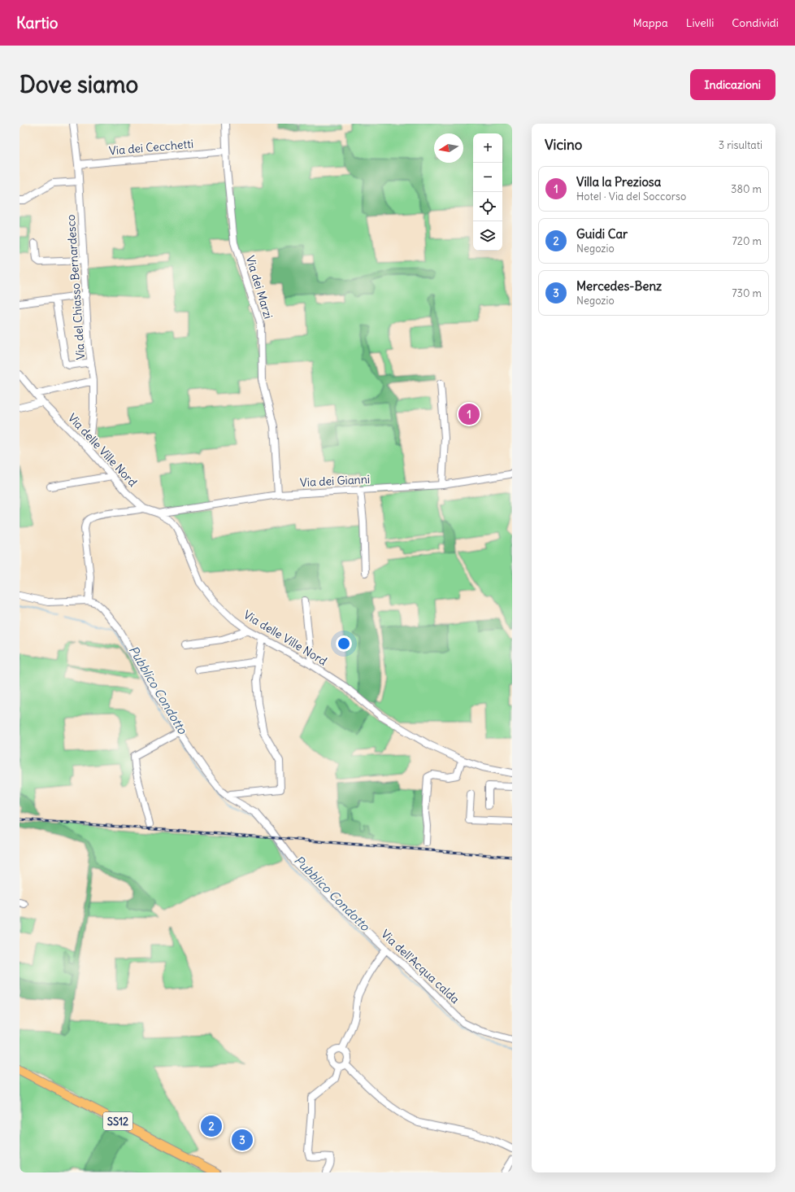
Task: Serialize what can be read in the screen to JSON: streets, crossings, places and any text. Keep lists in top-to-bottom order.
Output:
{
  "streets": {
    "main road": ["SS12"],
    "street": [
      "Via dei Cecchetti",
      "Via del Chiasso Bernardesco",
      "Via dei Marzi",
      "Via delle Ville Nord",
      "Via dei Gianni",
      "Via dell'Acqua calda"
    ]
  },
  "crossings": [
    ["Via dei Cecchetti", "Via del Chiasso Bernardesco"],
    ["Via dei Cecchetti", "Via dei Marzi"],
    ["Via del Chiasso Bernardesco", "Via delle Ville Nord"],
    ["Via dei Marzi", "Via dei Gianni"],
    ["Via delle Ville Nord", "Via dei Gianni"]
  ],
  "water": ["Pubblico Condotto"],
  "north": "left",
  "page": {
    "header": "Kartio",
    "nav": ["Mappa", "Livelli", "Condividi"],
    "buttons": "Indicazioni",
    "title": "Dove siamo",
    "heading": ["Vicino", "3 risultati"],
    "map_buttons": ["+", "−"],
    "list": [
      {
        "mark": "1",
        "name": "Villa la Preziosa",
        "note": "Hotel · Via del Soccorso",
        "value": "380 m"
      },
      {
        "mark": "2",
        "name": "Guidi Car",
        "note": "Negozio",
        "value": "720 m"
      },
      {
        "mark": "3",
        "name": "Mercedes-Benz",
        "note": "Negozio",
        "value": "730 m"
      }
    ],
    "pins": ["1", "2", "3"]
  }
}
